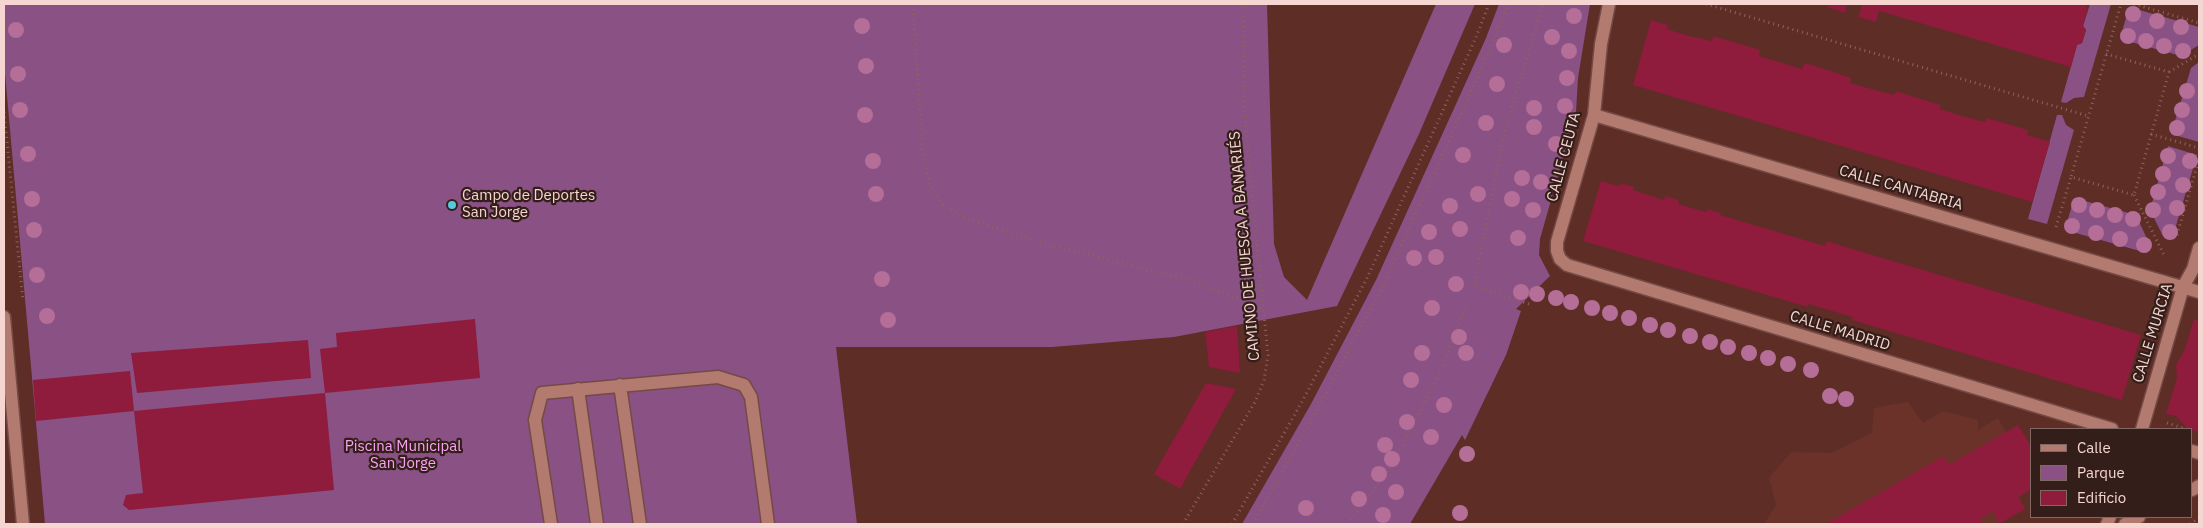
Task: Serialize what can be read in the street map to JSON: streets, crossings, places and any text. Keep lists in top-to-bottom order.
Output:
{
  "streets": {
    "street": [
      "CALLE CEUTA",
      "CALLE CANTABRIA",
      "CALLE MADRID",
      "CALLE MURCIA"
    ],
    "path": ["CAMINO DE HUESCA A BANARIÉS"]
  },
  "crossings": [
    ["CALLE CEUTA", "CALLE CANTABRIA"],
    ["CALLE CEUTA", "CALLE MADRID"],
    ["CALLE CANTABRIA", "CALLE MURCIA"]
  ],
  "parks": ["Piscina Municipal San Jorge"],
  "places": ["Campo de Deportes San Jorge"],
  "legend": ["Calle", "Parque", "Edificio"]
}
